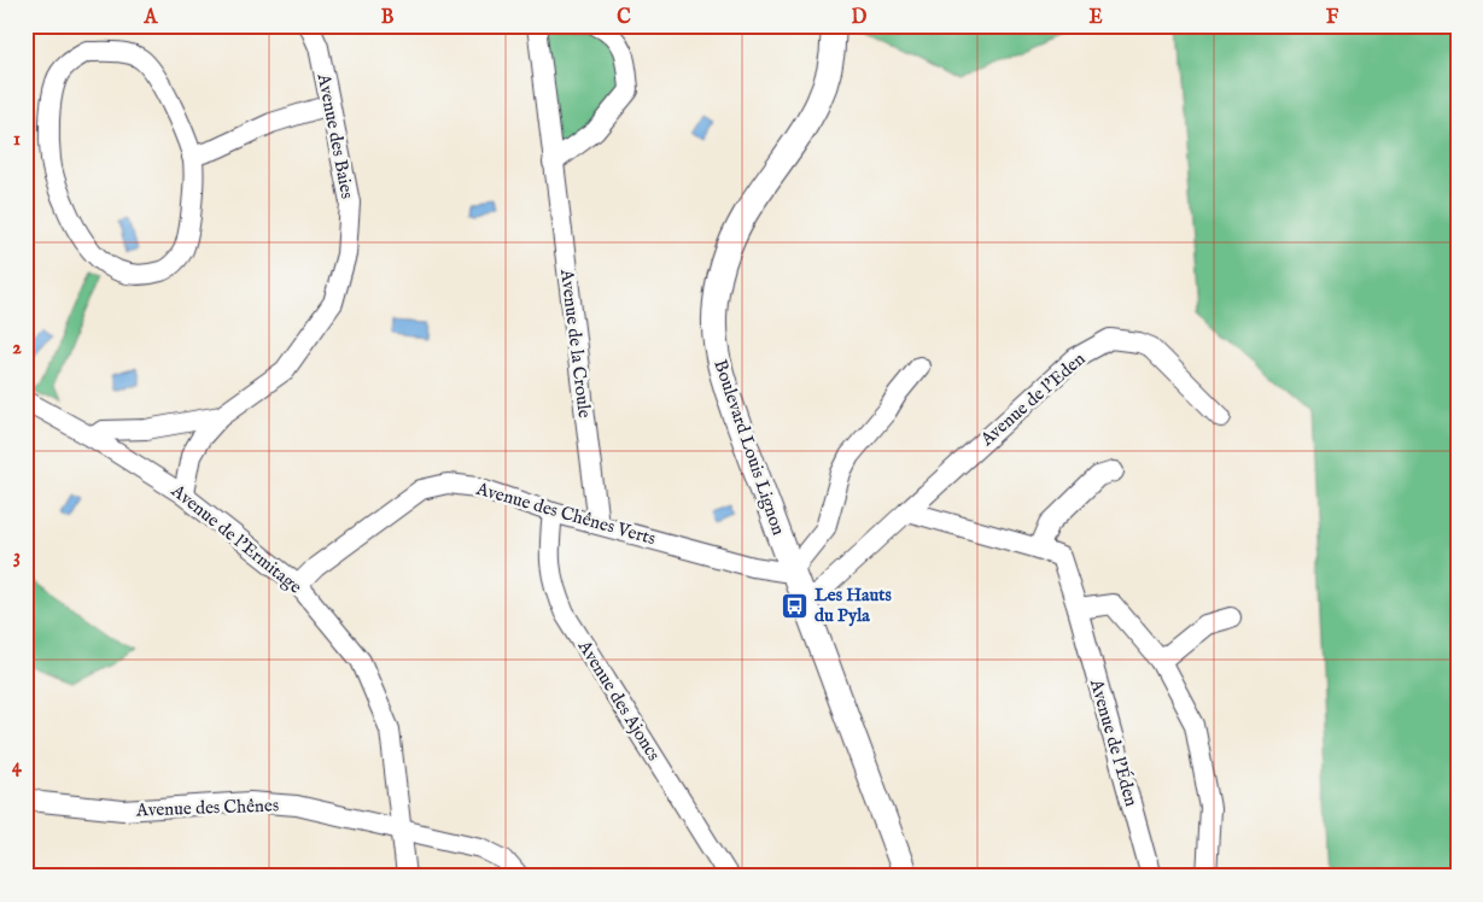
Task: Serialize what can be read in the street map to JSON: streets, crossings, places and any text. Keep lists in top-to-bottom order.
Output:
{
  "streets": {
    "main road": ["Boulevard Louis Lignon"],
    "street": [
      "Avenue des Baies",
      "Avenue de la Croule",
      "Avenue de l'Eden",
      "Avenue des Chênes Verts",
      "Avenue de l'Ermitage",
      "Avenue des Ajoncs",
      "Avenue de l'Éden",
      "Avenue des Chênes"
    ]
  },
  "crossings": [
    ["Avenue des Baies", "Avenue de l'Ermitage"],
    ["Avenue de la Croule", "Avenue des Chênes Verts"],
    ["Avenue de l'Eden", "Avenue de l'Éden"],
    ["Boulevard Louis Lignon", "Avenue des Chênes Verts"],
    ["Avenue des Chênes Verts", "Avenue de l'Ermitage"],
    ["Avenue des Chênes Verts", "Avenue des Ajoncs"],
    ["Avenue de l'Ermitage", "Avenue des Chênes"]
  ],
  "places": {
    "bus stop": ["Les Hauts du Pyla"]
  },
  "grid": {
    "columns": [
      "A",
      "B",
      "C",
      "D",
      "E",
      "F"
    ],
    "rows": [
      "1",
      "2",
      "3",
      "4"
    ]
  }
}
